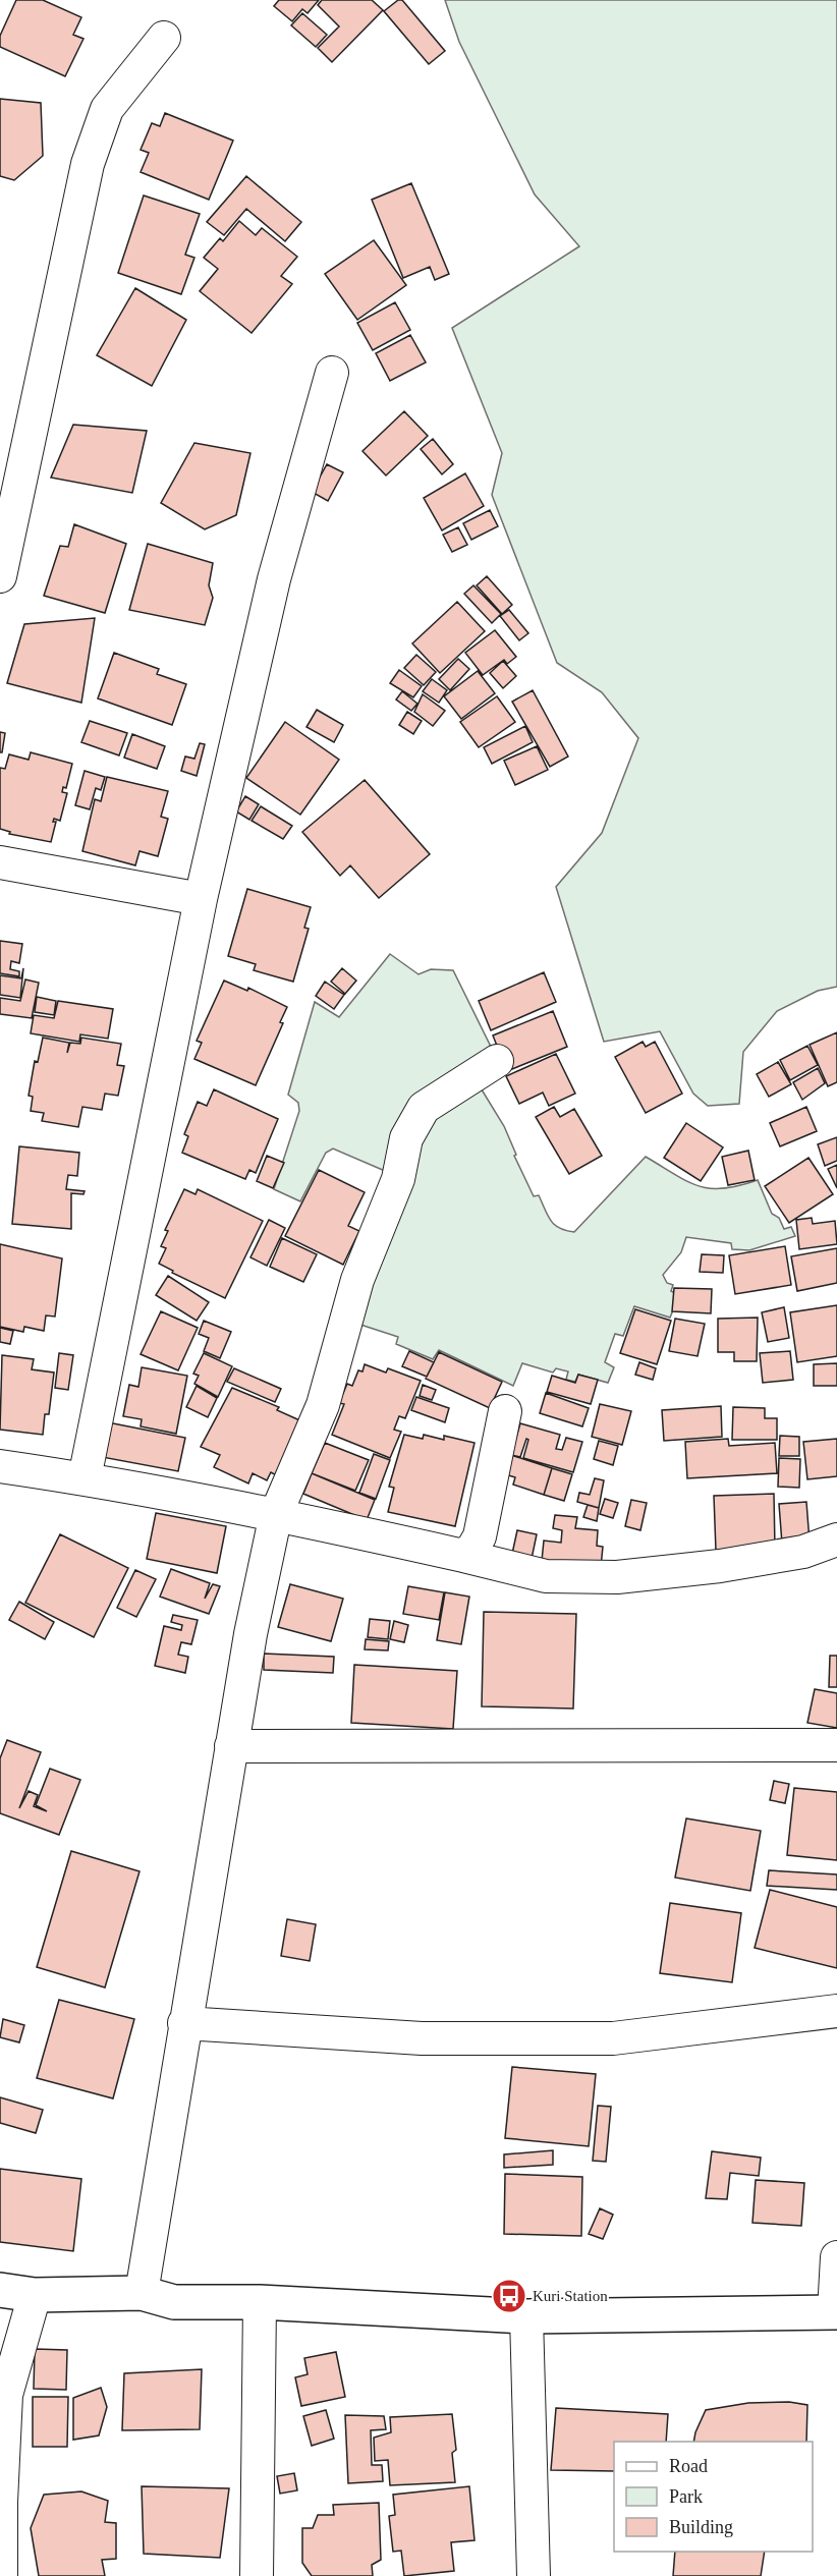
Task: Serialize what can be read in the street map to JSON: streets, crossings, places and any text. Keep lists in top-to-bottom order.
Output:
{
  "places": {
    "bus stop": ["Kuri Station"]
  },
  "legend": ["Road", "Park", "Building"]
}
